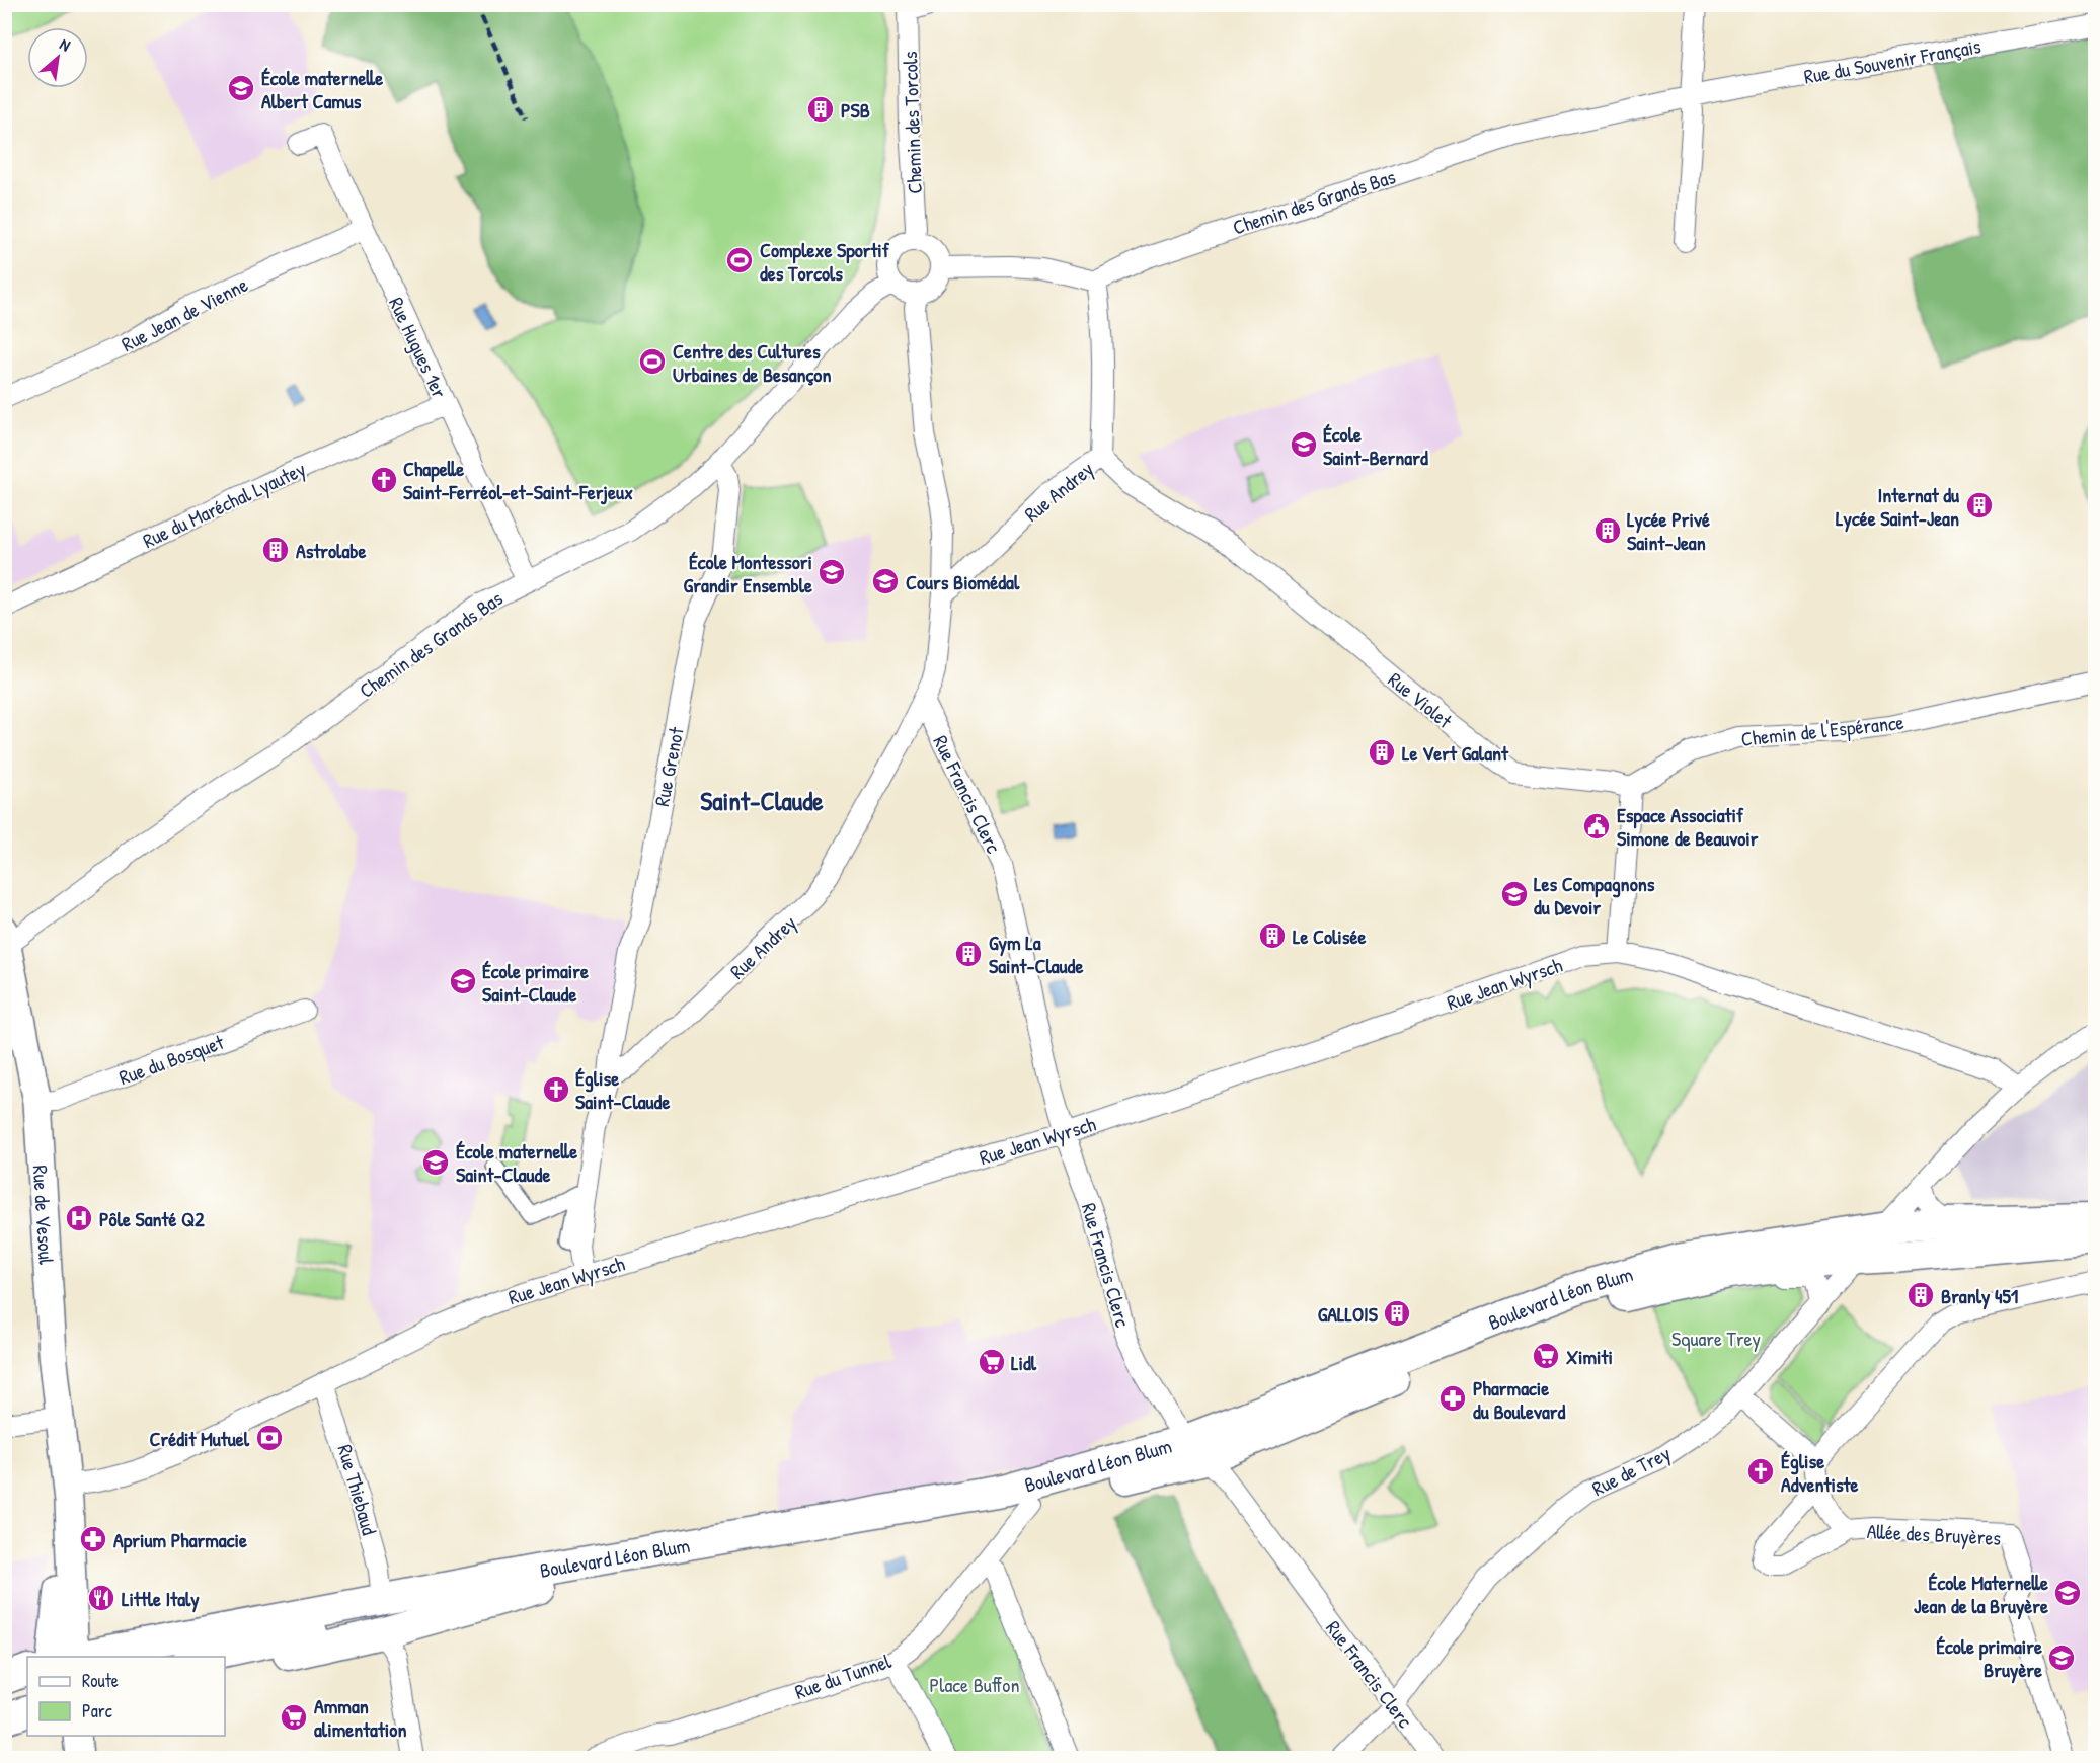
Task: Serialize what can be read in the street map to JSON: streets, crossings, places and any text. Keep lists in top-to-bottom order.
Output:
{
  "streets": {
    "main road": ["Rue de Vesoul", "Boulevard Léon Blum"],
    "street": [
      "Rue du Souvenir Français",
      "Chemin des Torcols",
      "Chemin des Grands Bas",
      "Rue Jean de Vienne",
      "Rue Hugues 1er",
      "Rue Andrey",
      "Rue du Maréchal Lyautey",
      "Rue Violet",
      "Chemin de l'Espérance",
      "Rue Grenot",
      "Rue Francis Clerc",
      "Rue Jean Wyrsch",
      "Rue du Bosquet",
      "Rue de Trey",
      "Rue Thiebaud",
      "Allée des Bruyères",
      "Rue du Tunnel"
    ]
  },
  "crossings": [
    ["Rue du Souvenir Français", "Chemin des Grands Bas"],
    ["Chemin des Torcols", "Chemin des Grands Bas"],
    ["Chemin des Torcols", "Rue Andrey"],
    ["Chemin des Grands Bas", "Rue Hugues 1er"],
    ["Chemin des Grands Bas", "Rue Andrey"],
    ["Chemin des Grands Bas", "Rue Grenot"],
    ["Chemin des Grands Bas", "Rue de Vesoul"],
    ["Rue Jean de Vienne", "Rue Hugues 1er"],
    ["Rue Hugues 1er", "Rue du Maréchal Lyautey"],
    ["Rue Andrey", "Rue Violet"],
    ["Rue Andrey", "Rue Grenot"],
    ["Rue Andrey", "Rue Francis Clerc"],
    ["Rue Violet", "Chemin de l'Espérance"],
    ["Rue Francis Clerc", "Rue Jean Wyrsch"],
    ["Rue Francis Clerc", "Boulevard Léon Blum"],
    ["Rue Francis Clerc", "Rue de Trey"],
    ["Rue Jean Wyrsch", "Rue de Vesoul"],
    ["Rue Jean Wyrsch", "Rue de Trey"],
    ["Rue Jean Wyrsch", "Rue Thiebaud"],
    ["Rue du Bosquet", "Rue de Vesoul"],
    ["Boulevard Léon Blum", "Rue de Trey"],
    ["Boulevard Léon Blum", "Rue Thiebaud"],
    ["Boulevard Léon Blum", "Rue du Tunnel"]
  ],
  "districts": ["Saint-Claude"],
  "parks": ["Square Trey", "Place Buffon"],
  "places": {
    "school or university": [
      "École maternelle Albert Camus",
      "École Saint-Bernard",
      "École Montessori Grandir Ensemble",
      "Cours Biomédal",
      "Les Compagnons du Devoir",
      "École primaire Saint-Claude",
      "École maternelle Saint-Claude",
      "École Maternelle Jean de la Bruyère",
      "École primaire Bruyère"
    ],
    "building": [
      "PSB",
      "Internat du Lycée Saint-Jean",
      "Lycée Privé Saint-Jean",
      "Astrolabe",
      "Le Vert Galant",
      "Le Colisée",
      "Gym La Saint-Claude",
      "Branly 451",
      "GALLOIS"
    ],
    "sports": ["Complexe Sportif des Torcols", "Centre des Cultures Urbaines de Besançon"],
    "church": ["Chapelle Saint-Ferréol-et-Saint-Ferjeux", "Église Saint-Claude", "Église Adventiste"],
    "public building": ["Espace Associatif Simone de Beauvoir"],
    "hospital": ["Pôle Santé Q2"],
    "supermarket": ["Ximiti", "Lidl", "Amman alimentation"],
    "pharmacy": ["Pharmacie du Boulevard", "Aprium Pharmacie"],
    "bank": ["Crédit Mutuel"],
    "restaurant": ["Little Italy"]
  },
  "legend": ["Route", "Parc"],
  "north": "top right"
}
